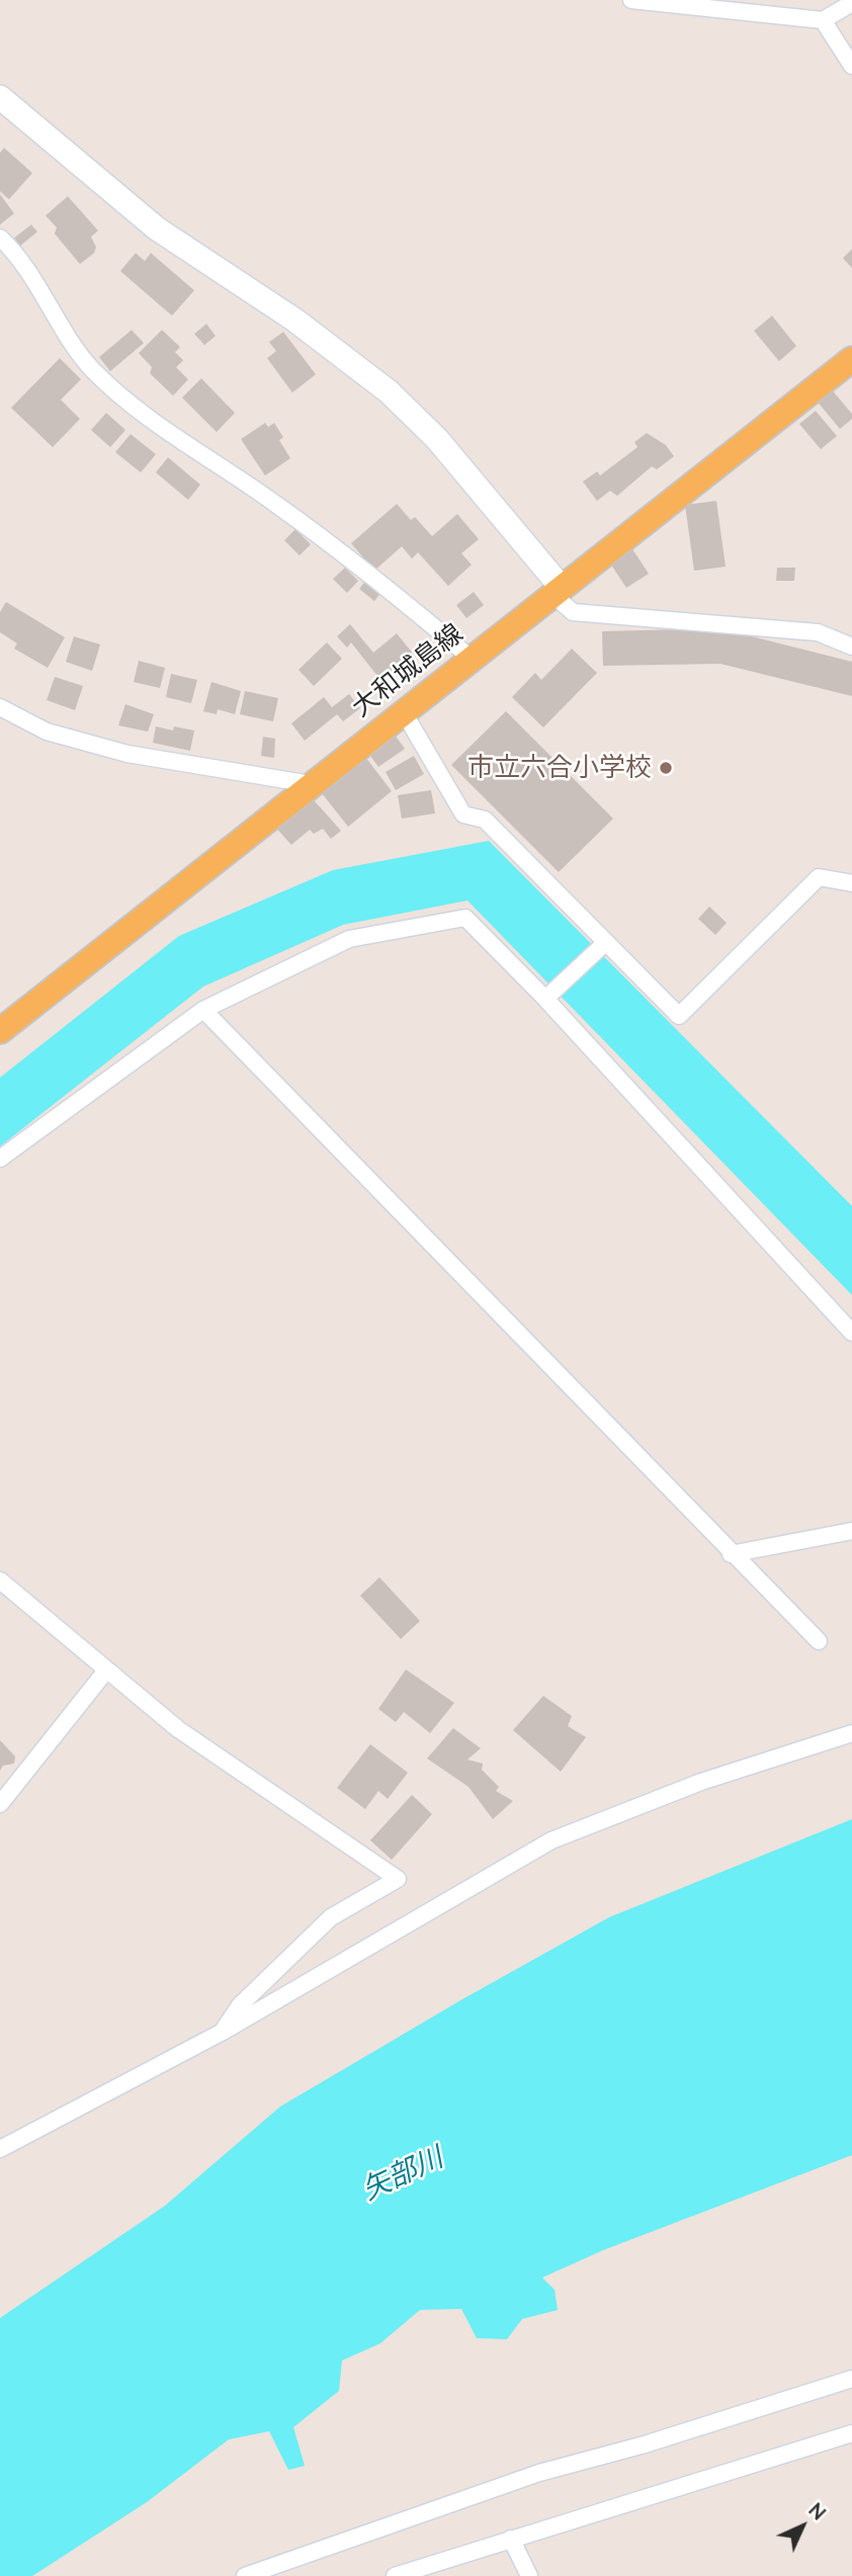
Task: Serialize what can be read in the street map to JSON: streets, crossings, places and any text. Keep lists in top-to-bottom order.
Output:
{
  "streets": {
    "main road": ["大和城島線"]
  },
  "water": ["矢部川"],
  "places": ["市立六合小学校"],
  "north": "top right"
}
